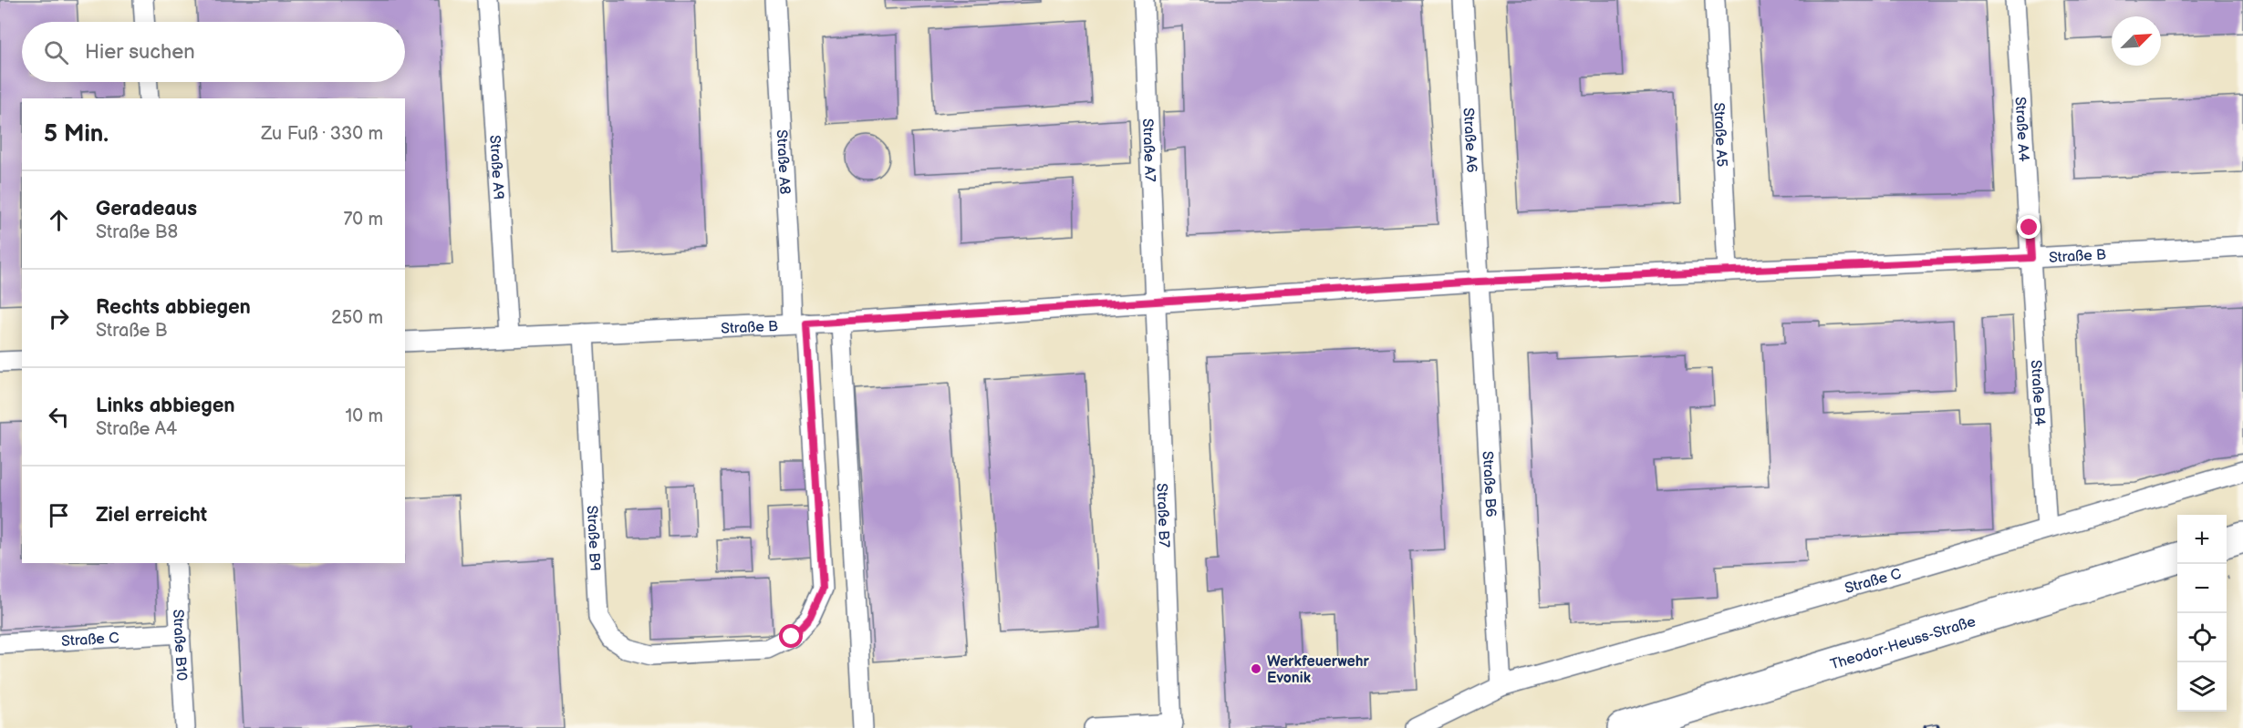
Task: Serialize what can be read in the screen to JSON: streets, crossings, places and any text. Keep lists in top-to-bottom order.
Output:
{
  "streets": {
    "main road": ["Theodor-Heuss-Straße"],
    "lane": [
      "Straße A4",
      "Straße A5",
      "Straße A6",
      "Straße A7",
      "Straße A8",
      "Straße A9",
      "Straße B",
      "Straße B4",
      "Straße B6",
      "Straße B7",
      "Straße B9",
      "Straße C",
      "Straße B10"
    ]
  },
  "crossings": [
    ["Straße A4", "Straße B"],
    ["Straße A4", "Straße B4"],
    ["Straße A5", "Straße B"],
    ["Straße A6", "Straße B"],
    ["Straße A6", "Straße B6"],
    ["Straße A7", "Straße B"],
    ["Straße A7", "Straße B7"],
    ["Straße A8", "Straße B"],
    ["Straße A8", "Straße B9"],
    ["Straße A9", "Straße B"],
    ["Straße B", "Straße B4"],
    ["Straße B", "Straße B6"],
    ["Straße B", "Straße B7"],
    ["Straße B", "Straße B9"],
    ["Straße B4", "Straße C"],
    ["Straße B6", "Straße C"],
    ["Straße C", "Straße B10"]
  ],
  "places": ["Werkfeuerwehr Evonik"],
  "north": "top right",
  "page": {
    "search": "Hier suchen",
    "heading": ["5 Min.", "Zu Fuß · 330 m"],
    "list": [
      ["Geradeaus", "Straße B8", "70 m"],
      ["Rechts abbiegen", "Straße B", "250 m"],
      ["Links abbiegen", "Straße A4", "10 m"],
      "Ziel erreicht"
    ],
    "map_buttons": ["+", "−"]
  }
}
